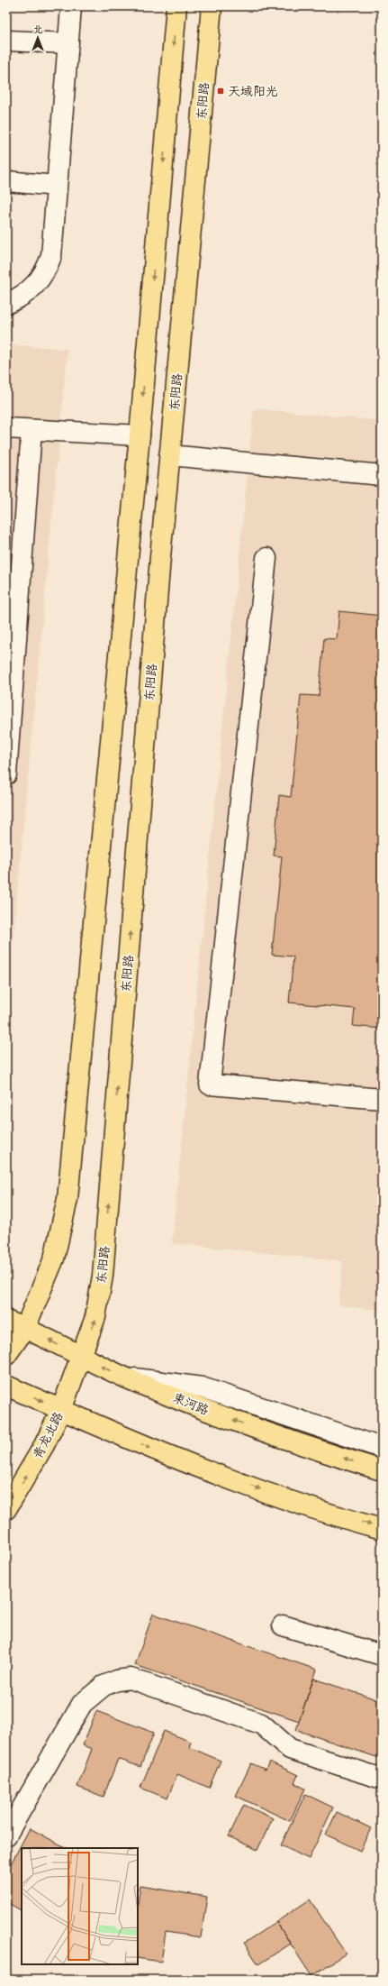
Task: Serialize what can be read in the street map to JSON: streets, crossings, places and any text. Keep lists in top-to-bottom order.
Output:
{
  "streets": {
    "main road": ["东阳路", "束河路", "青龙北路"]
  },
  "crossings": [
    ["东阳路", "束河路"],
    ["东阳路", "青龙北路"],
    ["束河路", "青龙北路"]
  ],
  "one_way": ["青龙北路"],
  "places": {
    "transit": ["天域阳光"]
  },
  "north": "top"
}
